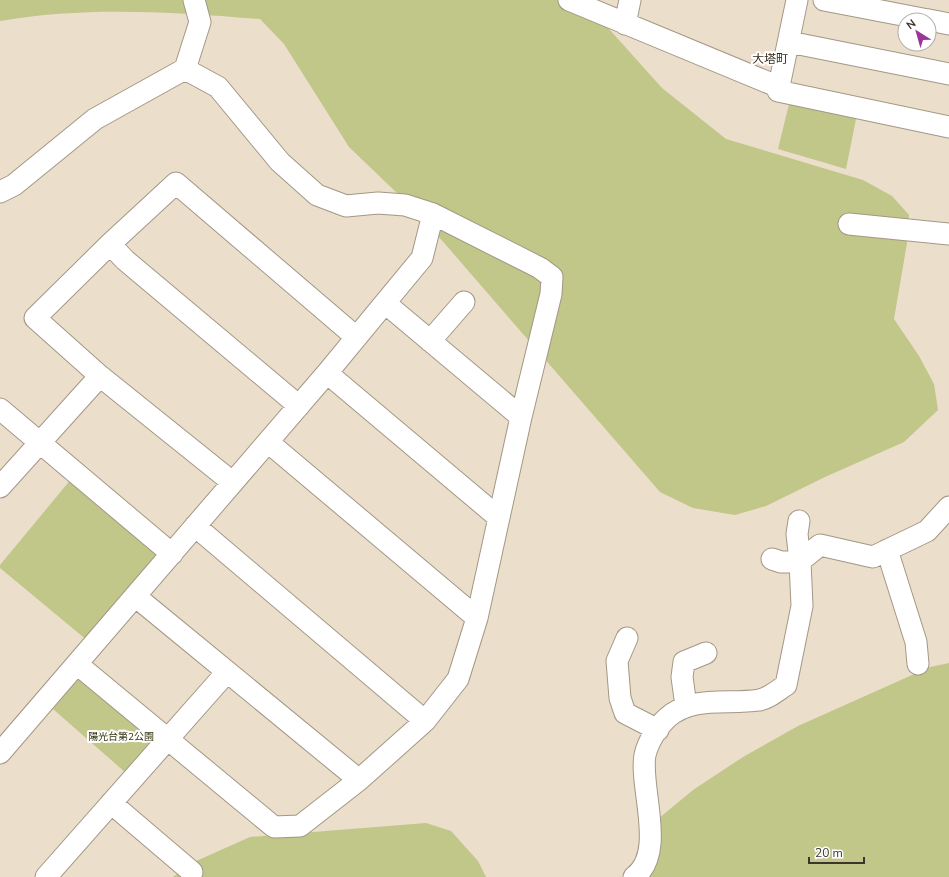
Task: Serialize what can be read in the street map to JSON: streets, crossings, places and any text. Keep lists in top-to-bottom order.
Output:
{
  "districts": ["大塔町"],
  "parks": ["陽光台第2公園"],
  "scale_bar": "20 m",
  "north": "top left"
}
